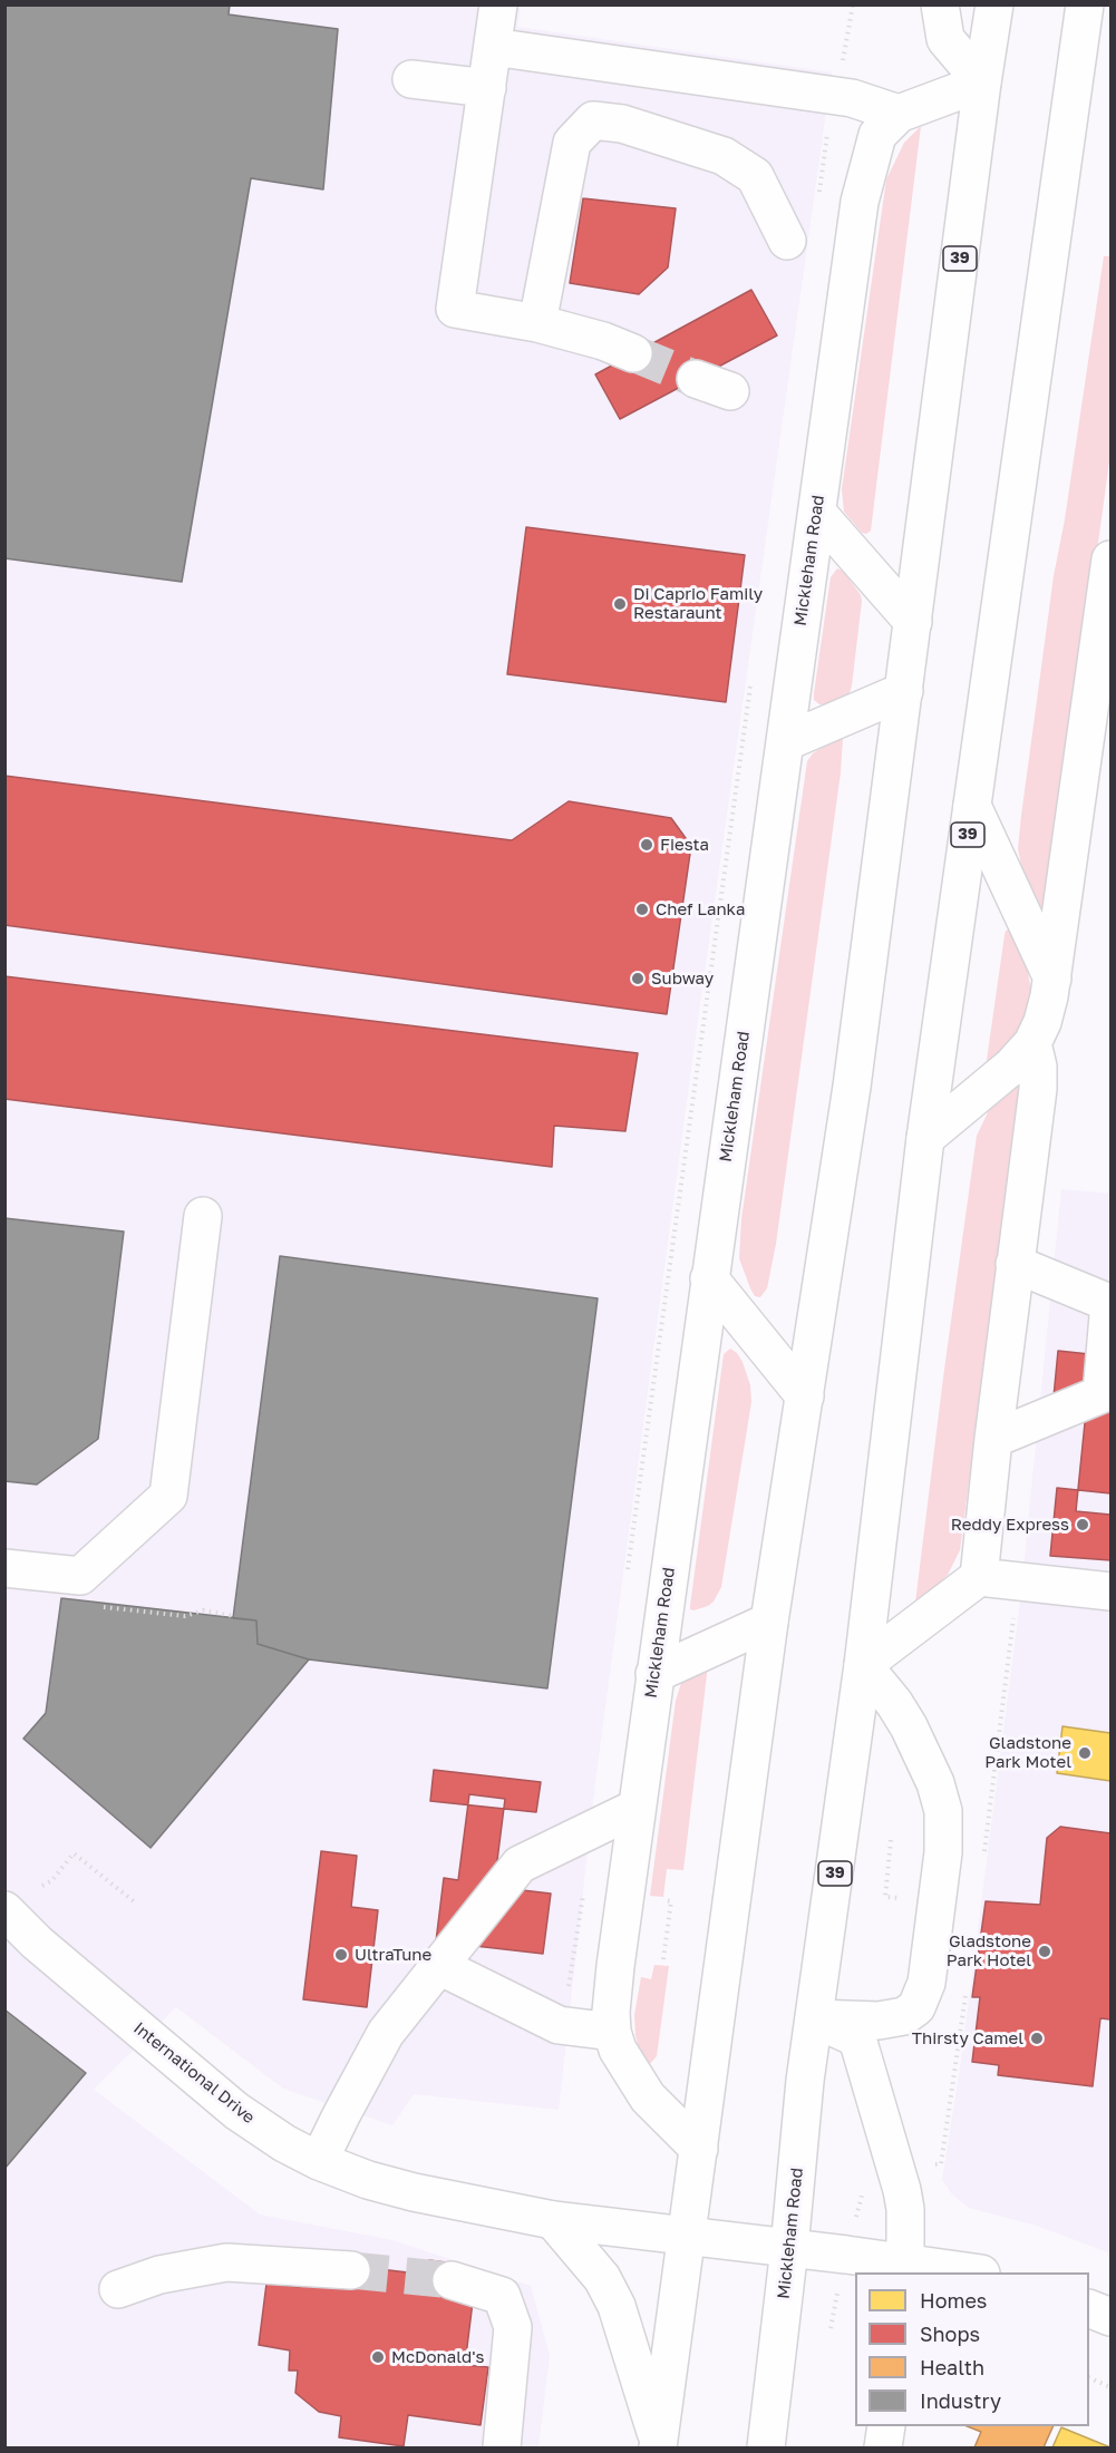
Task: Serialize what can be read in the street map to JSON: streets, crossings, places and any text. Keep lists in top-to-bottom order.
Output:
{
  "streets": {
    "street": ["39", "Mickleham Road", "International Drive"]
  },
  "crossings": [
    ["39", "Mickleham Road"],
    ["39", "International Drive"],
    ["Mickleham Road", "International Drive"]
  ],
  "places": [
    "Di Caprio Family Restaraunt",
    "Fiesta",
    "Chef Lanka",
    "Subway",
    "Reddy Express",
    "Gladstone Park Motel",
    "Gladstone Park Hotel",
    "UltraTune",
    "Thirsty Camel",
    "McDonald's"
  ],
  "legend": [
    "Homes",
    "Shops",
    "Health",
    "Industry"
  ]
}
